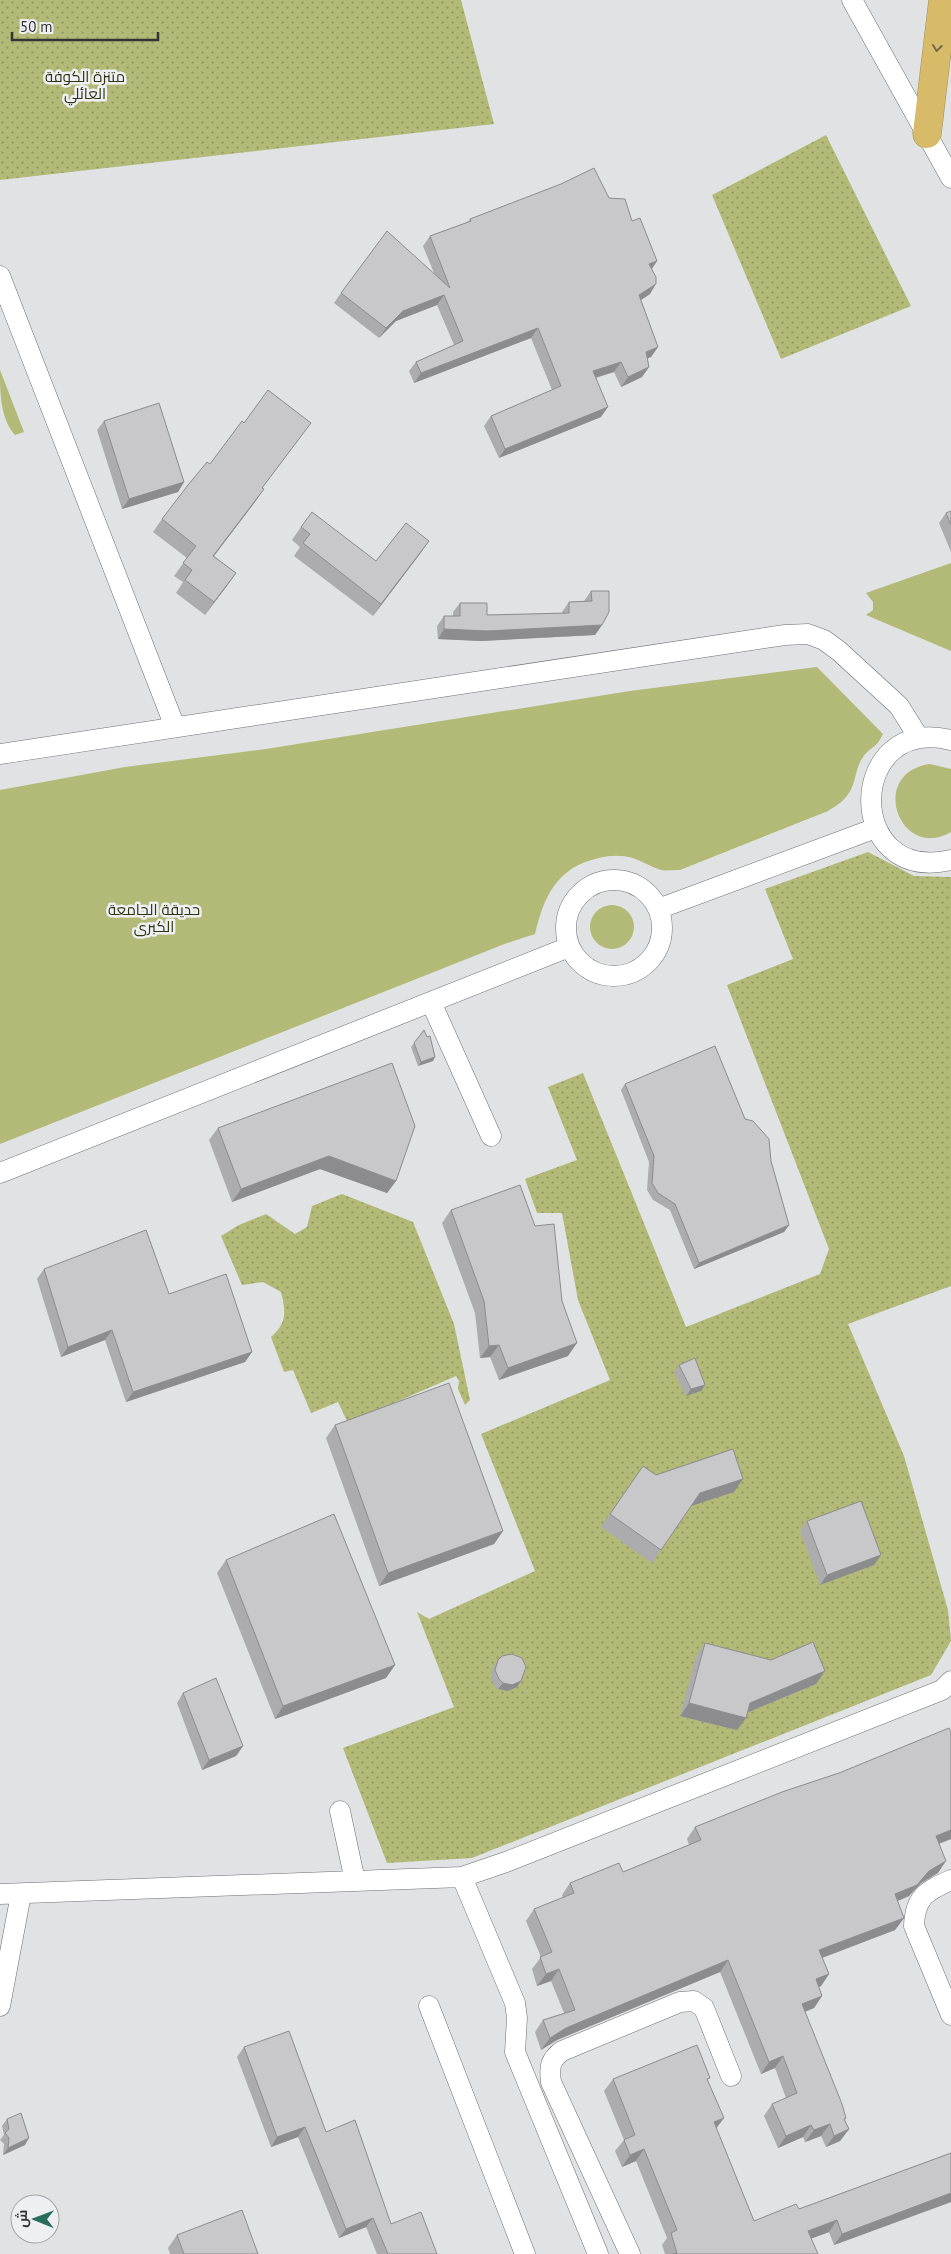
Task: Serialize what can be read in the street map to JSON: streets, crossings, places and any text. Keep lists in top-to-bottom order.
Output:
{
  "parks": ["متنزة الكوفة العائلي", "حديقة الجامعة الكبرى"],
  "scale_bar": "50 m",
  "north": "left"
}
